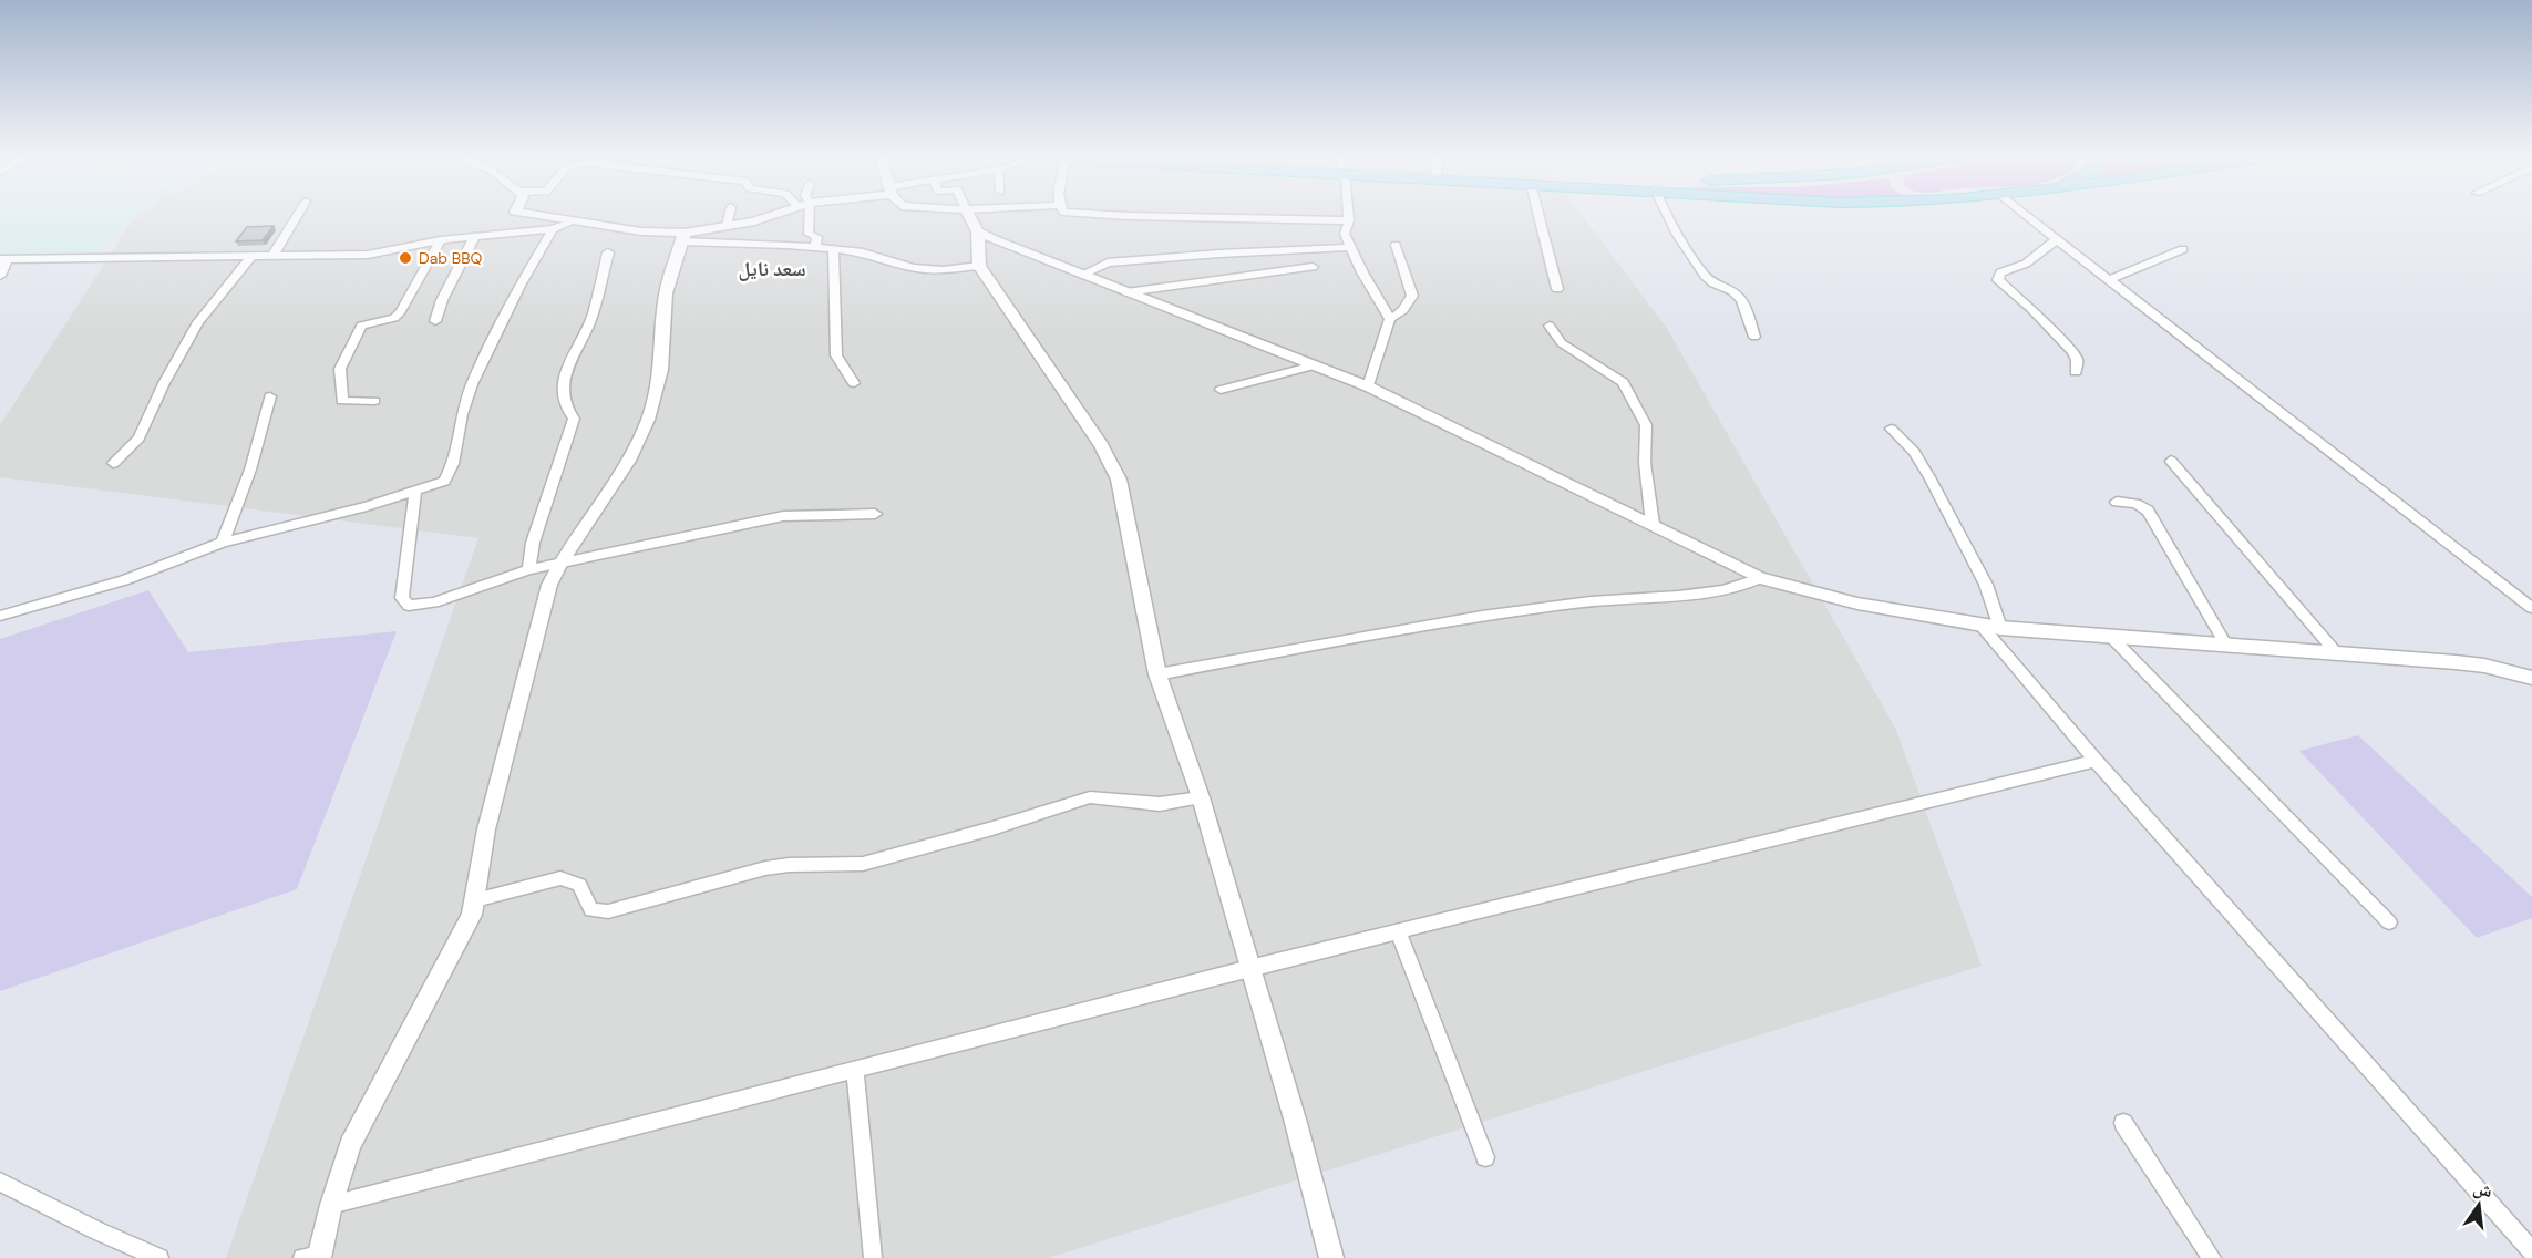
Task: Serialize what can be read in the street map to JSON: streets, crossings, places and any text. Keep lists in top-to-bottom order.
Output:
{
  "districts": ["سعد نايل"],
  "places": ["Dab BBQ"],
  "north": "top"
}
